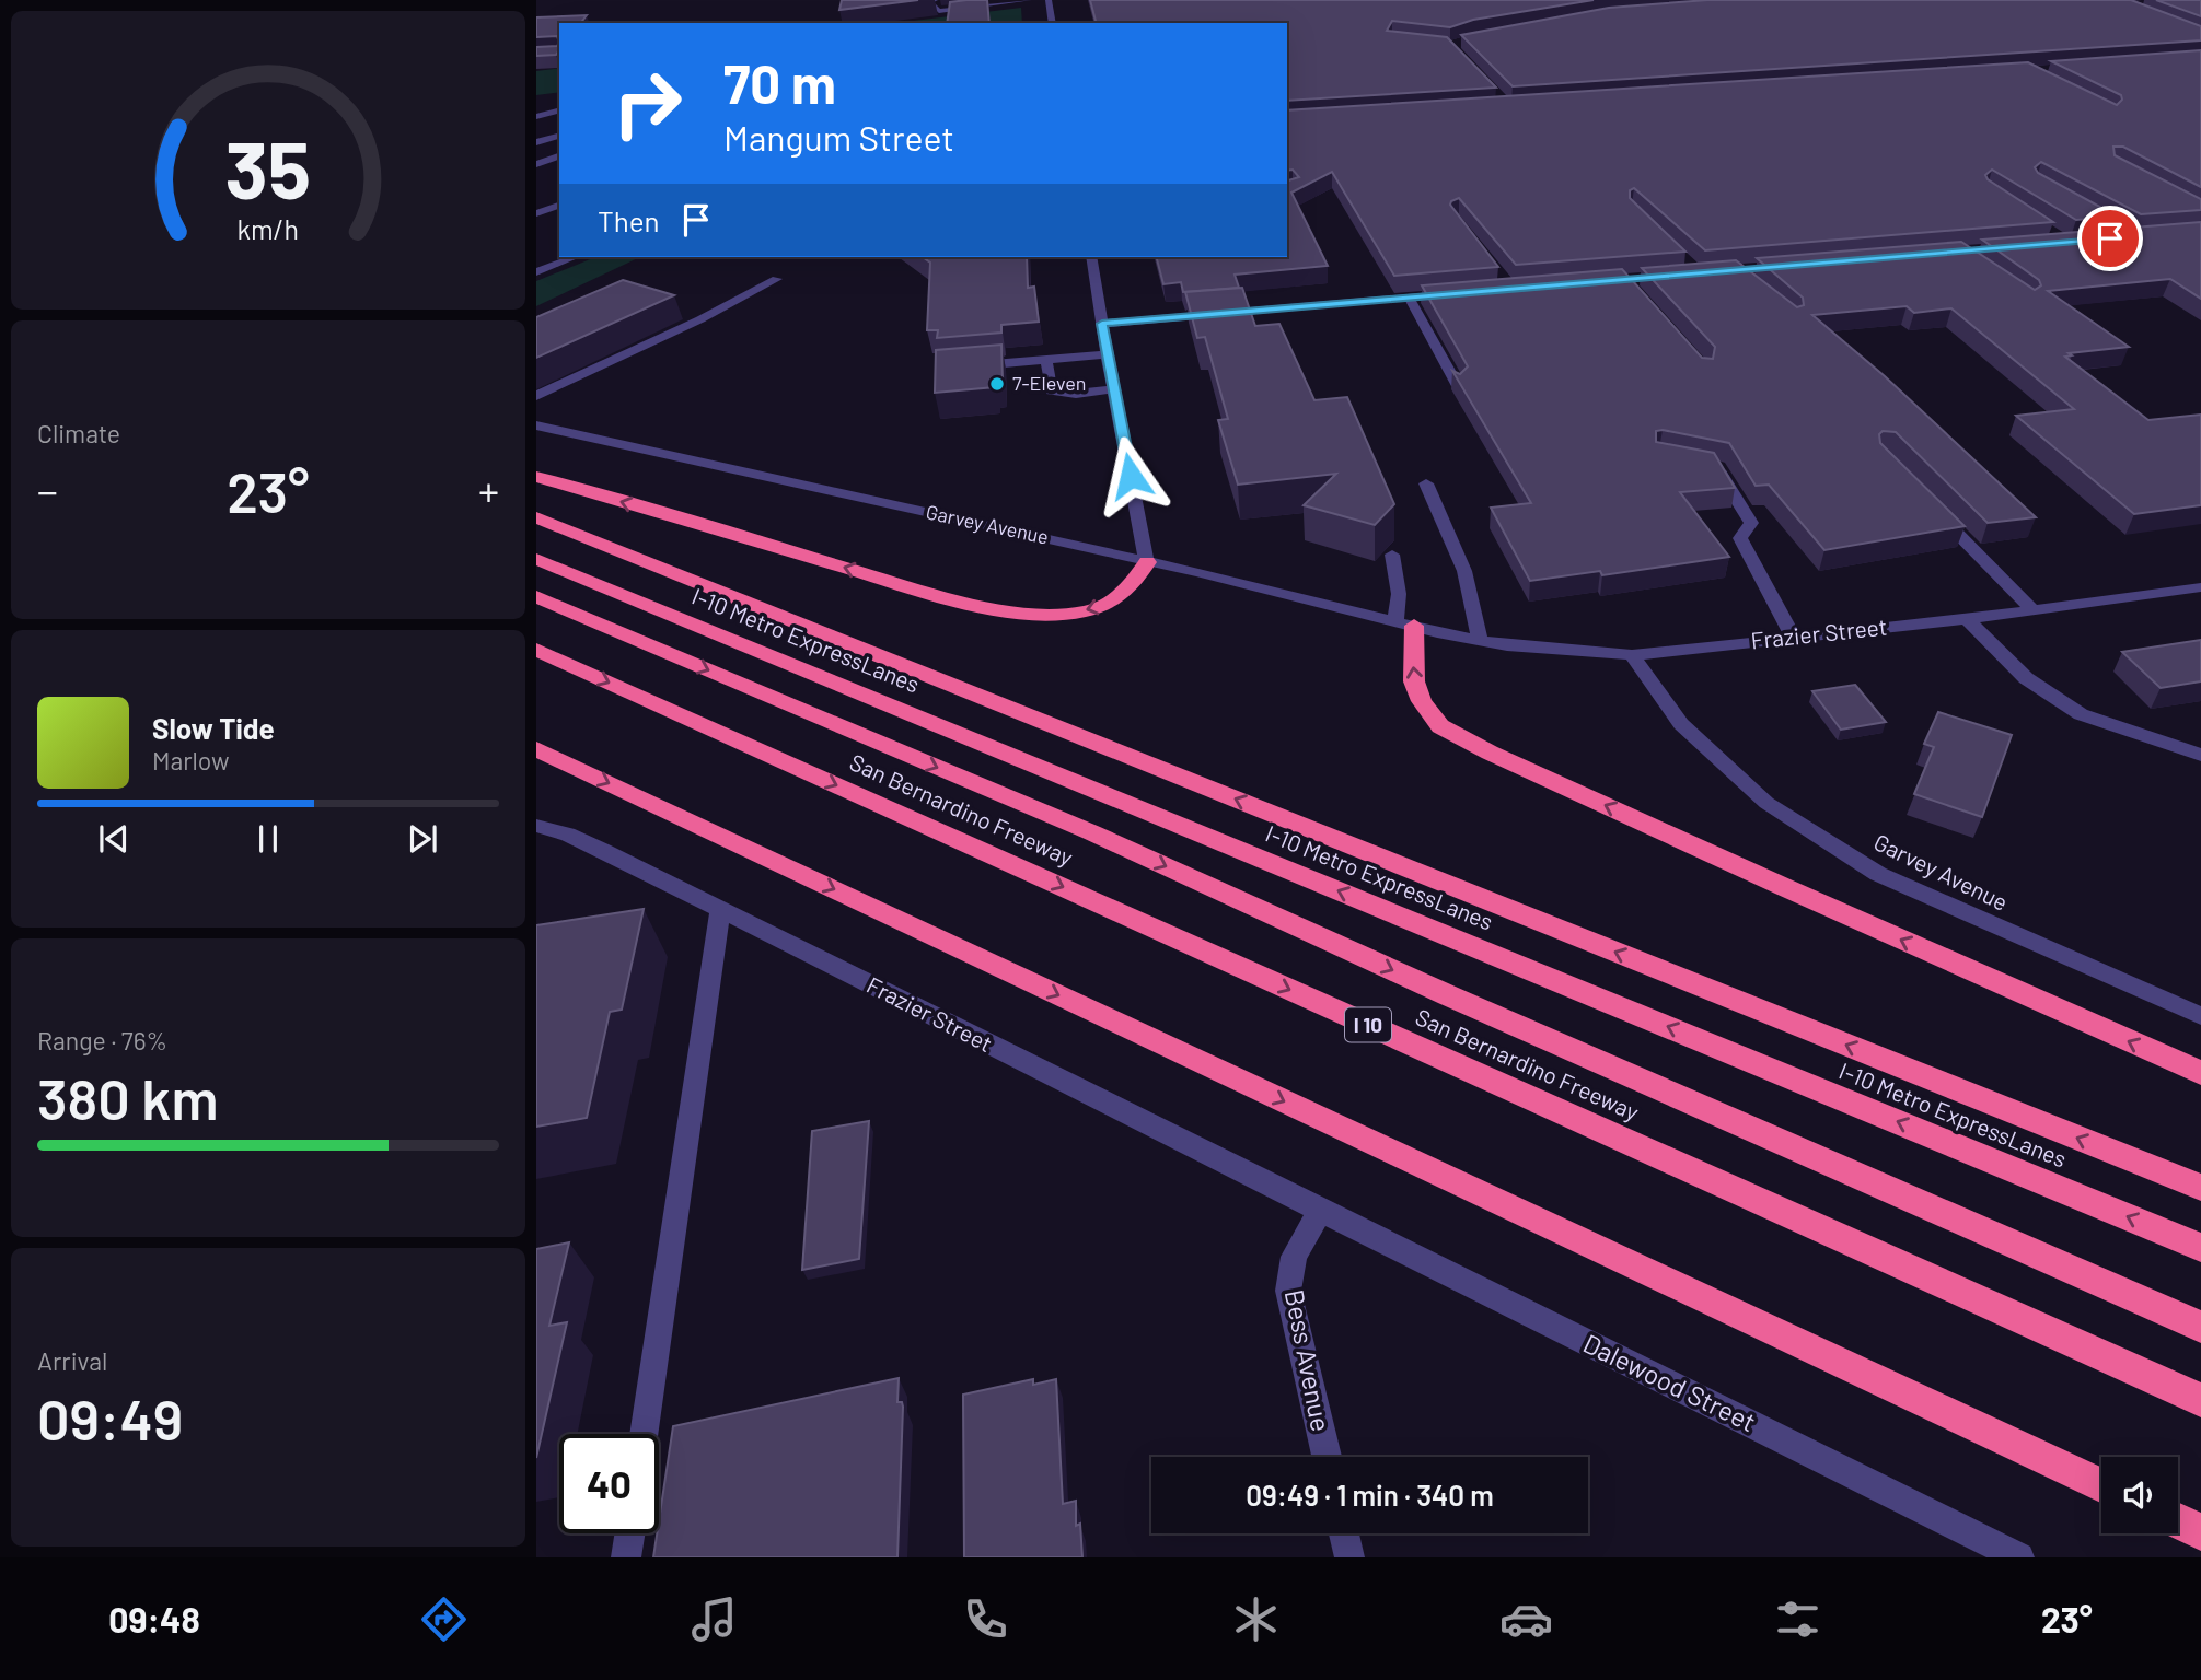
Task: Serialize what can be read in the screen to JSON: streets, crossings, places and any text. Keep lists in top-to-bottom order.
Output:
{
  "streets": {
    "highway": ["I-10 Metro ExpressLanes", "San Bernardino Freeway", "I 10"],
    "street": [
      "Garvey Avenue",
      "Frazier Street",
      "Bess Avenue",
      "Dalewood Street"
    ]
  },
  "crossings": [
    ["Garvey Avenue", "Frazier Street"],
    ["Frazier Street", "Bess Avenue"],
    ["Frazier Street", "Dalewood Street"],
    ["Bess Avenue", "Dalewood Street"]
  ],
  "places": ["7-Eleven"],
  "page": {
    "turn": ["70 m", "Mangum Street"],
    "then": "Then",
    "tile": [
      "Climate",
      ["Range · 76%", "380 km"],
      ["Arrival", "09:49"]
    ],
    "heat": ["−", "23°", "+"],
    "song": ["Slow Tide", "Marlow"],
    "limit": "40",
    "trip": "09:49 · 1 min · 340 m",
    "tabs": ["09:48", "23°"],
    "gauge": ["35", "km/h"]
  }
}
